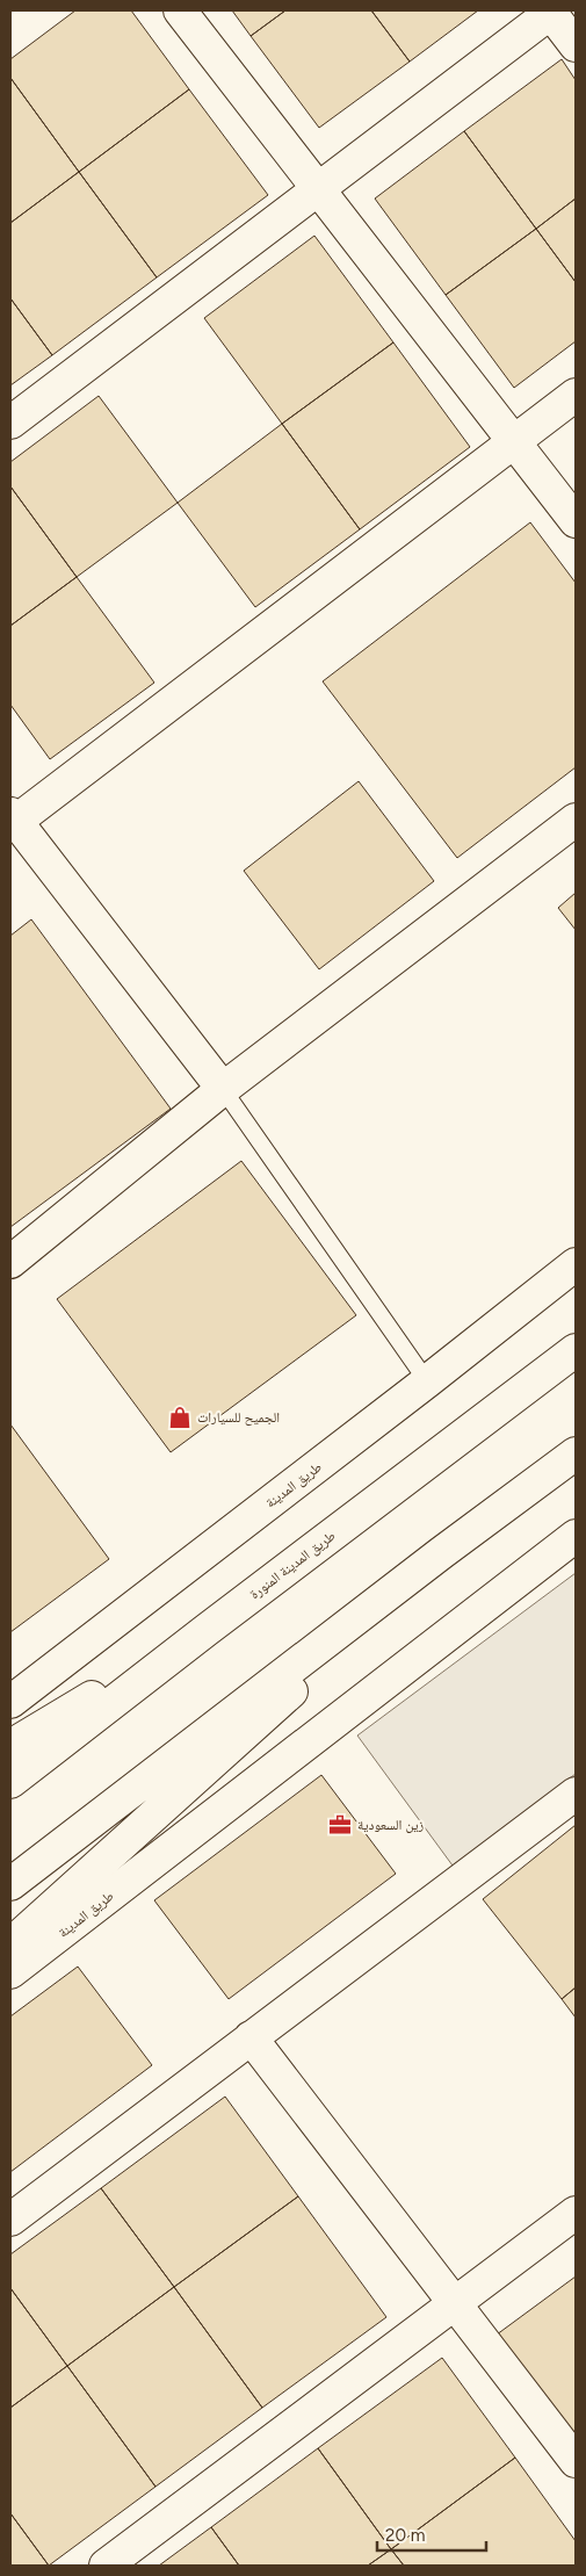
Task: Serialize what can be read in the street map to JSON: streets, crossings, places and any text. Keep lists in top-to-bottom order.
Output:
{
  "streets": {
    "main road": ["طريق المدينة", "طريق المدينة المنورة"]
  },
  "places": {
    "shop": ["الجميح للسيارات"],
    "office": ["زين السعودية"]
  },
  "scale_bar": "20 m"
}
